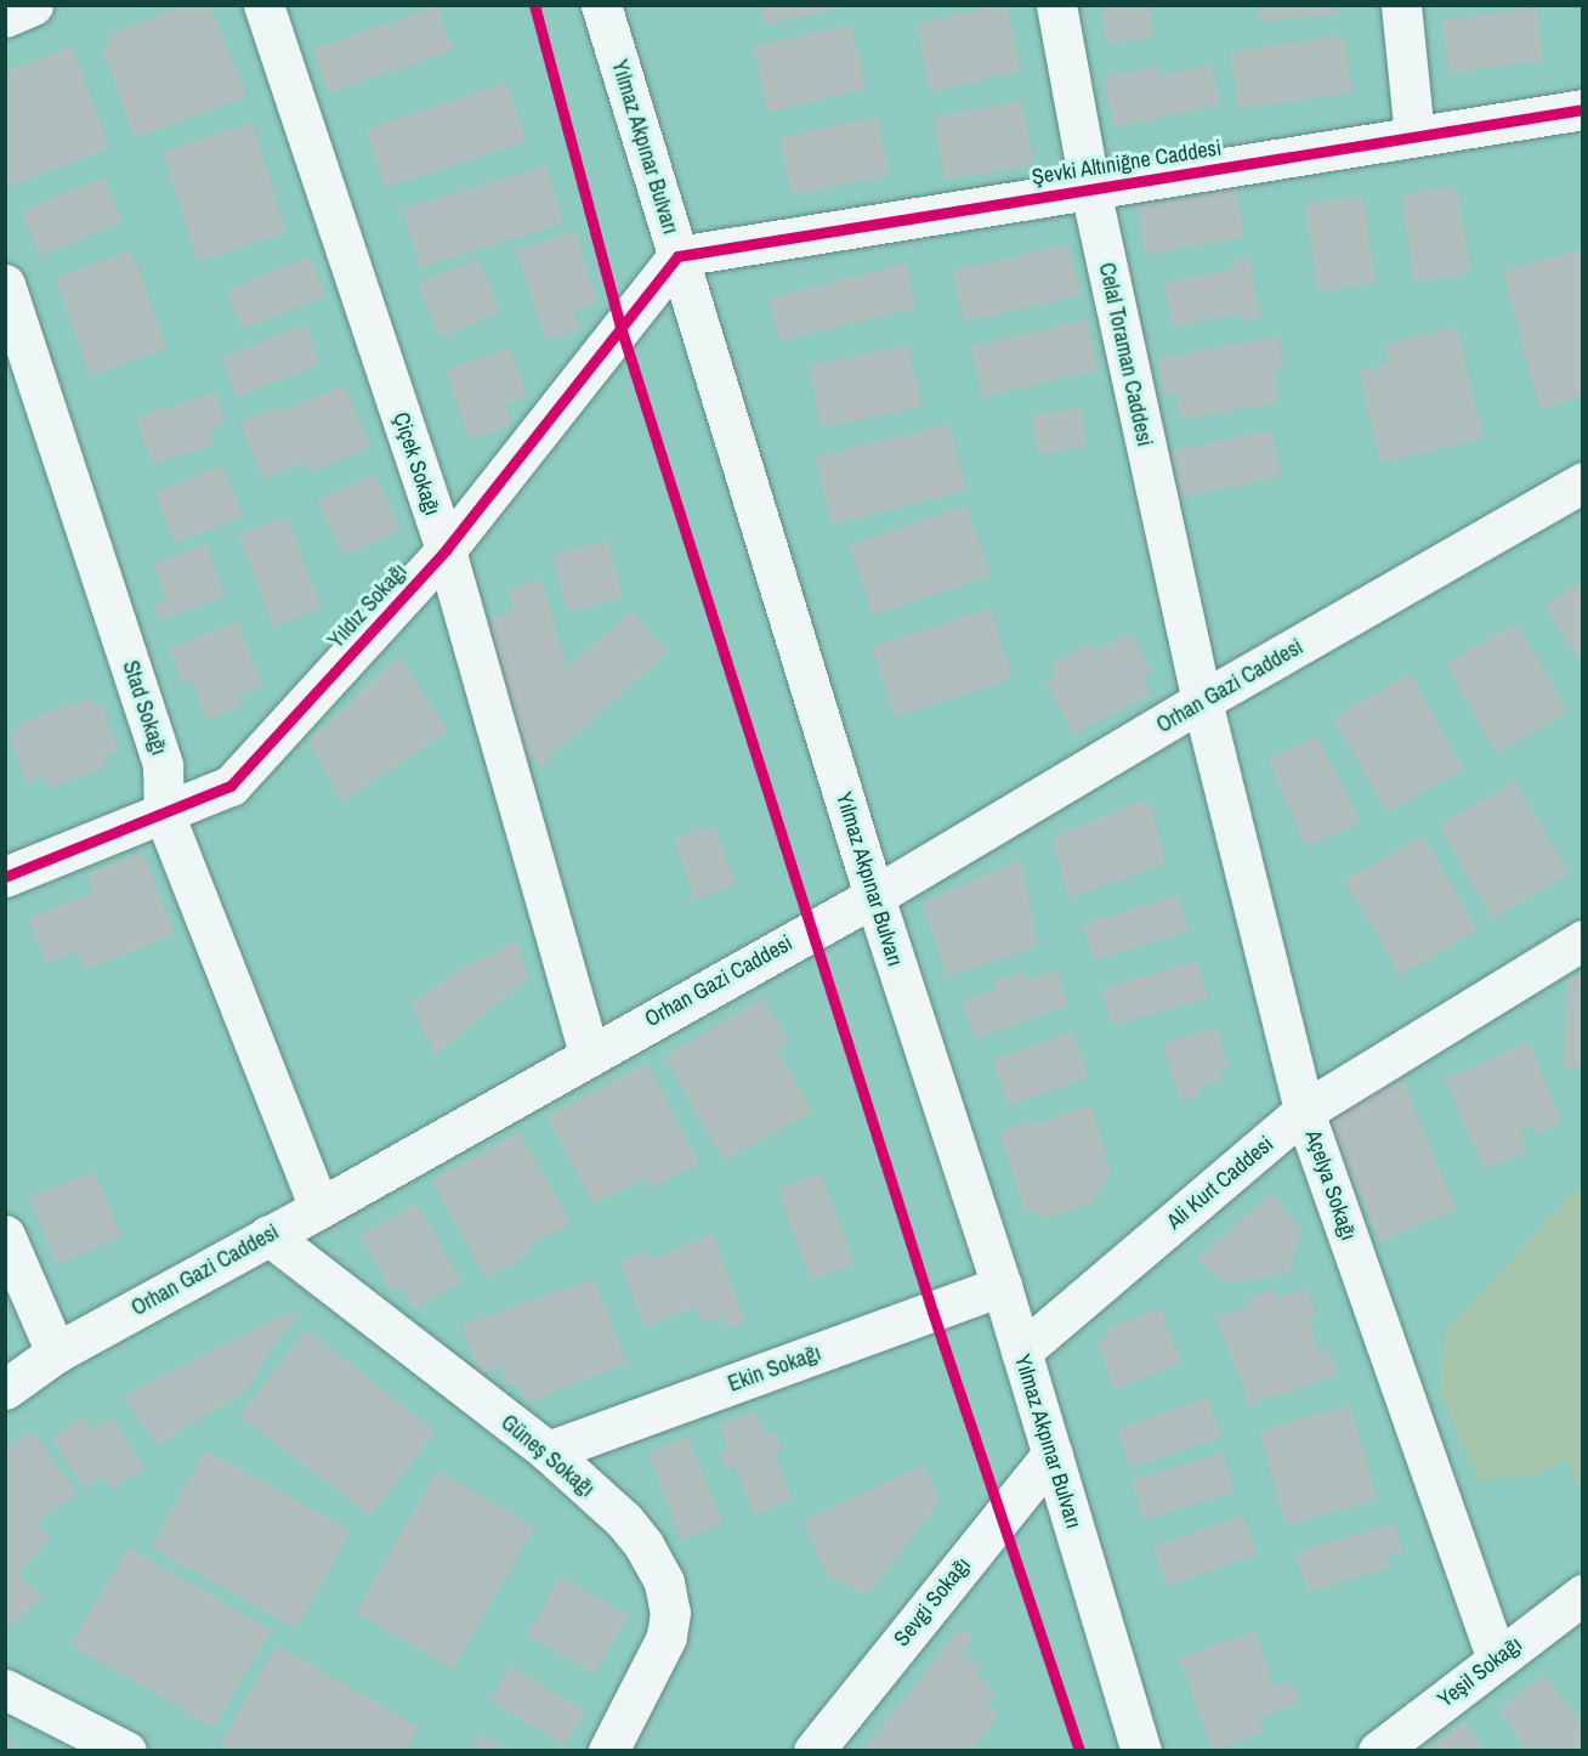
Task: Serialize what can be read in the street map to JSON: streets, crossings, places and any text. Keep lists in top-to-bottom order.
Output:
{
  "streets": {
    "street": [
      "Yılmaz Akpınar Bulvarı",
      "Şevki Altıniğne Caddesi",
      "Celal Toraman Caddesi",
      "Çiçek Sokağı",
      "Yıldız Sokağı",
      "Orhan Gazi Caddesi",
      "Stad Sokağı",
      "Ali Kurt Caddesi",
      "Açelya Sokağı",
      "Ekin Sokağı",
      "Güneş Sokağı",
      "Sevgi Sokağı",
      "Yeşil Sokağı"
    ]
  },
  "crossings": [
    ["Yılmaz Akpınar Bulvarı", "Şevki Altıniğne Caddesi"],
    ["Yılmaz Akpınar Bulvarı", "Yıldız Sokağı"],
    ["Yılmaz Akpınar Bulvarı", "Orhan Gazi Caddesi"],
    ["Yılmaz Akpınar Bulvarı", "Ali Kurt Caddesi"],
    ["Yılmaz Akpınar Bulvarı", "Ekin Sokağı"],
    ["Yılmaz Akpınar Bulvarı", "Sevgi Sokağı"],
    ["Şevki Altıniğne Caddesi", "Celal Toraman Caddesi"],
    ["Şevki Altıniğne Caddesi", "Yıldız Sokağı"],
    ["Celal Toraman Caddesi", "Orhan Gazi Caddesi"],
    ["Celal Toraman Caddesi", "Açelya Sokağı"],
    ["Çiçek Sokağı", "Yıldız Sokağı"],
    ["Çiçek Sokağı", "Orhan Gazi Caddesi"],
    ["Yıldız Sokağı", "Stad Sokağı"],
    ["Orhan Gazi Caddesi", "Stad Sokağı"],
    ["Orhan Gazi Caddesi", "Açelya Sokağı"],
    ["Orhan Gazi Caddesi", "Güneş Sokağı"],
    ["Ali Kurt Caddesi", "Açelya Sokağı"],
    ["Açelya Sokağı", "Yeşil Sokağı"],
    ["Ekin Sokağı", "Güneş Sokağı"]
  ]
}
